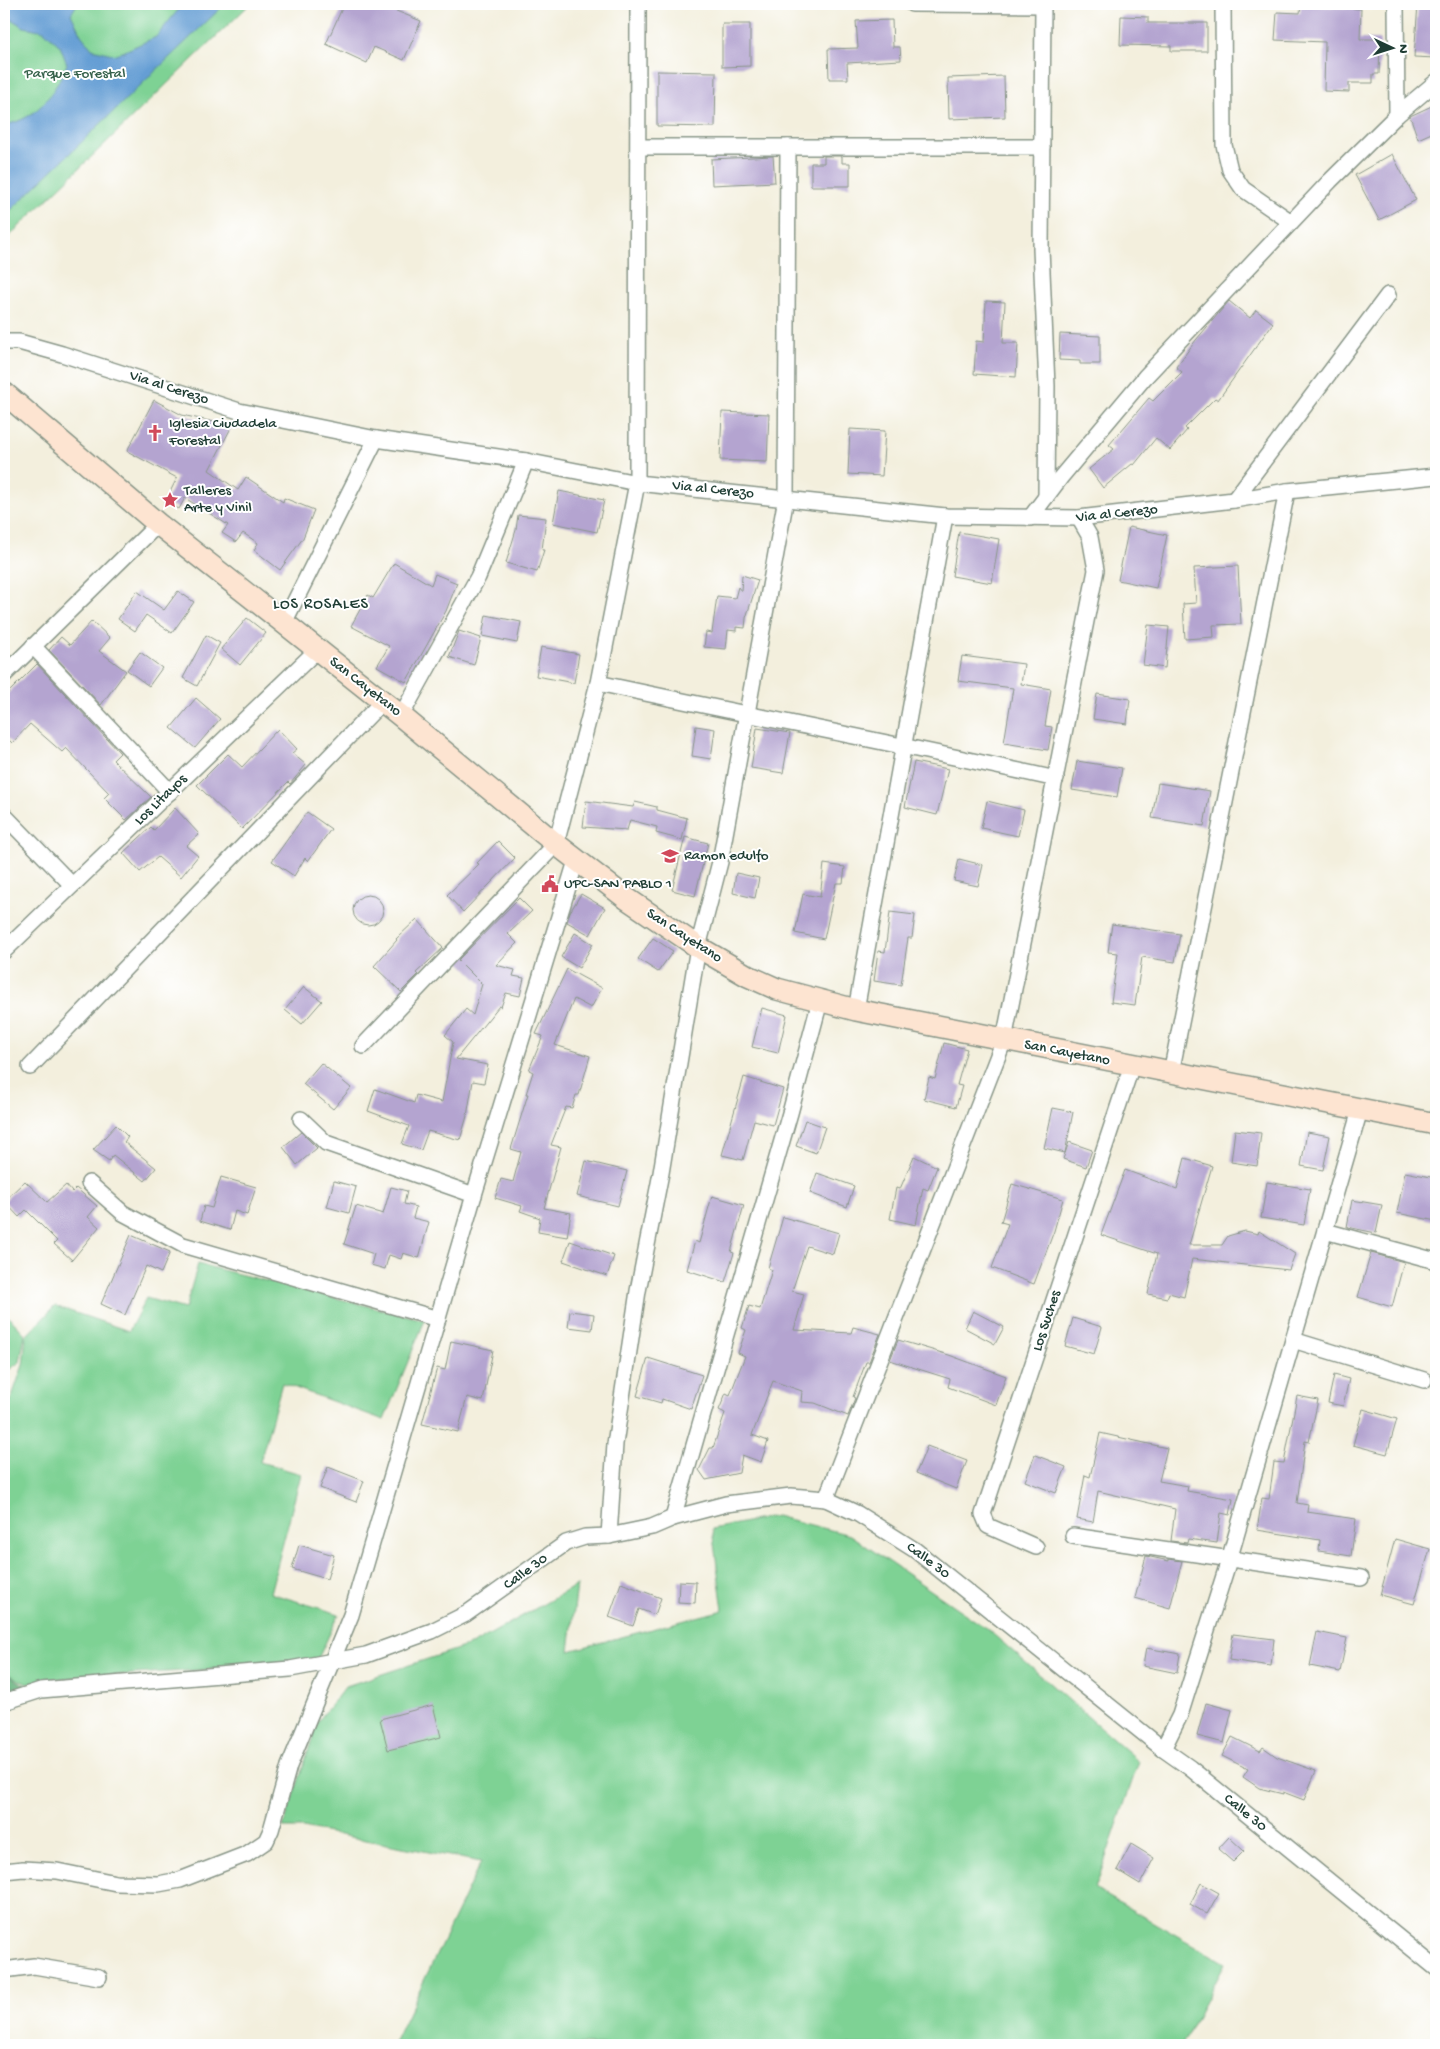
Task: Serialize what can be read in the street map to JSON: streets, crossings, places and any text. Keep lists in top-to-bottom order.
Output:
{
  "streets": {
    "main road": ["San Cayetano"],
    "street": [
      "Via al Cerezo",
      "Los Litayos",
      "Los Suches",
      "Calle 30"
    ]
  },
  "crossings": [
    ["San Cayetano", "Los Litayos"],
    ["San Cayetano", "Los Suches"]
  ],
  "districts": ["LOS ROSALES"],
  "parks": ["Parque Forestal"],
  "places": {
    "church": ["Iglesia Ciudadela Forestal"],
    "place": ["Talleres Arte y Vinil"],
    "school or university": ["Ramon edulfo"],
    "public building": ["UPC-SAN PABLO 1"]
  },
  "north": "right"
}
